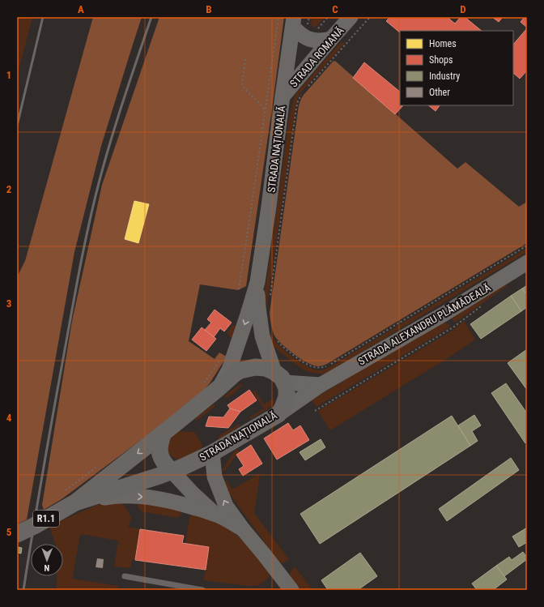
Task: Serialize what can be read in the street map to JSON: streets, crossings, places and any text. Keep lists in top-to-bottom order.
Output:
{
  "streets": {
    "main road": ["STRADA NAȚIONALĂ", "R1.1"],
    "street": ["STRADA ROMANĂ", "STRADA ALEXANDRU PLĂMĂDEALĂ"]
  },
  "crossings": [
    ["STRADA ROMANĂ", "STRADA NAȚIONALĂ"],
    ["STRADA NAȚIONALĂ", "STRADA ALEXANDRU PLĂMĂDEALĂ"]
  ],
  "legend": [
    "Homes",
    "Shops",
    "Industry",
    "Other"
  ],
  "north": "bottom",
  "grid": {
    "columns": [
      "A",
      "B",
      "C",
      "D"
    ],
    "rows": [
      "1",
      "2",
      "3",
      "4",
      "5"
    ]
  }
}
